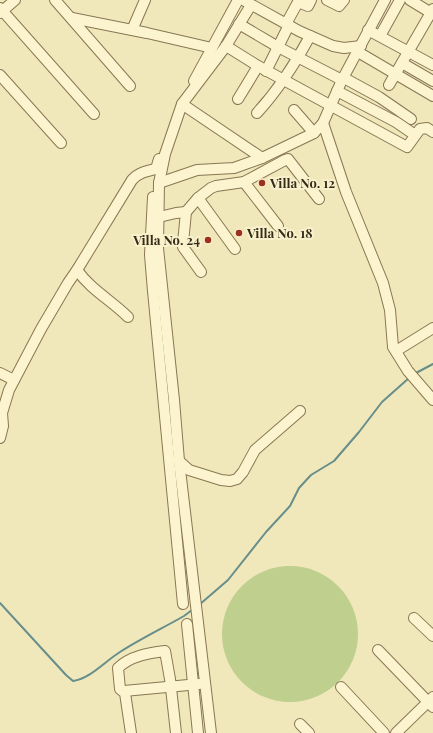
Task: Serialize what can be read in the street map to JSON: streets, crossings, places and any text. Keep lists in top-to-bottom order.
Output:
{
  "places": ["Villa No. 12", "Villa No. 18", "Villa No. 24"]
}
